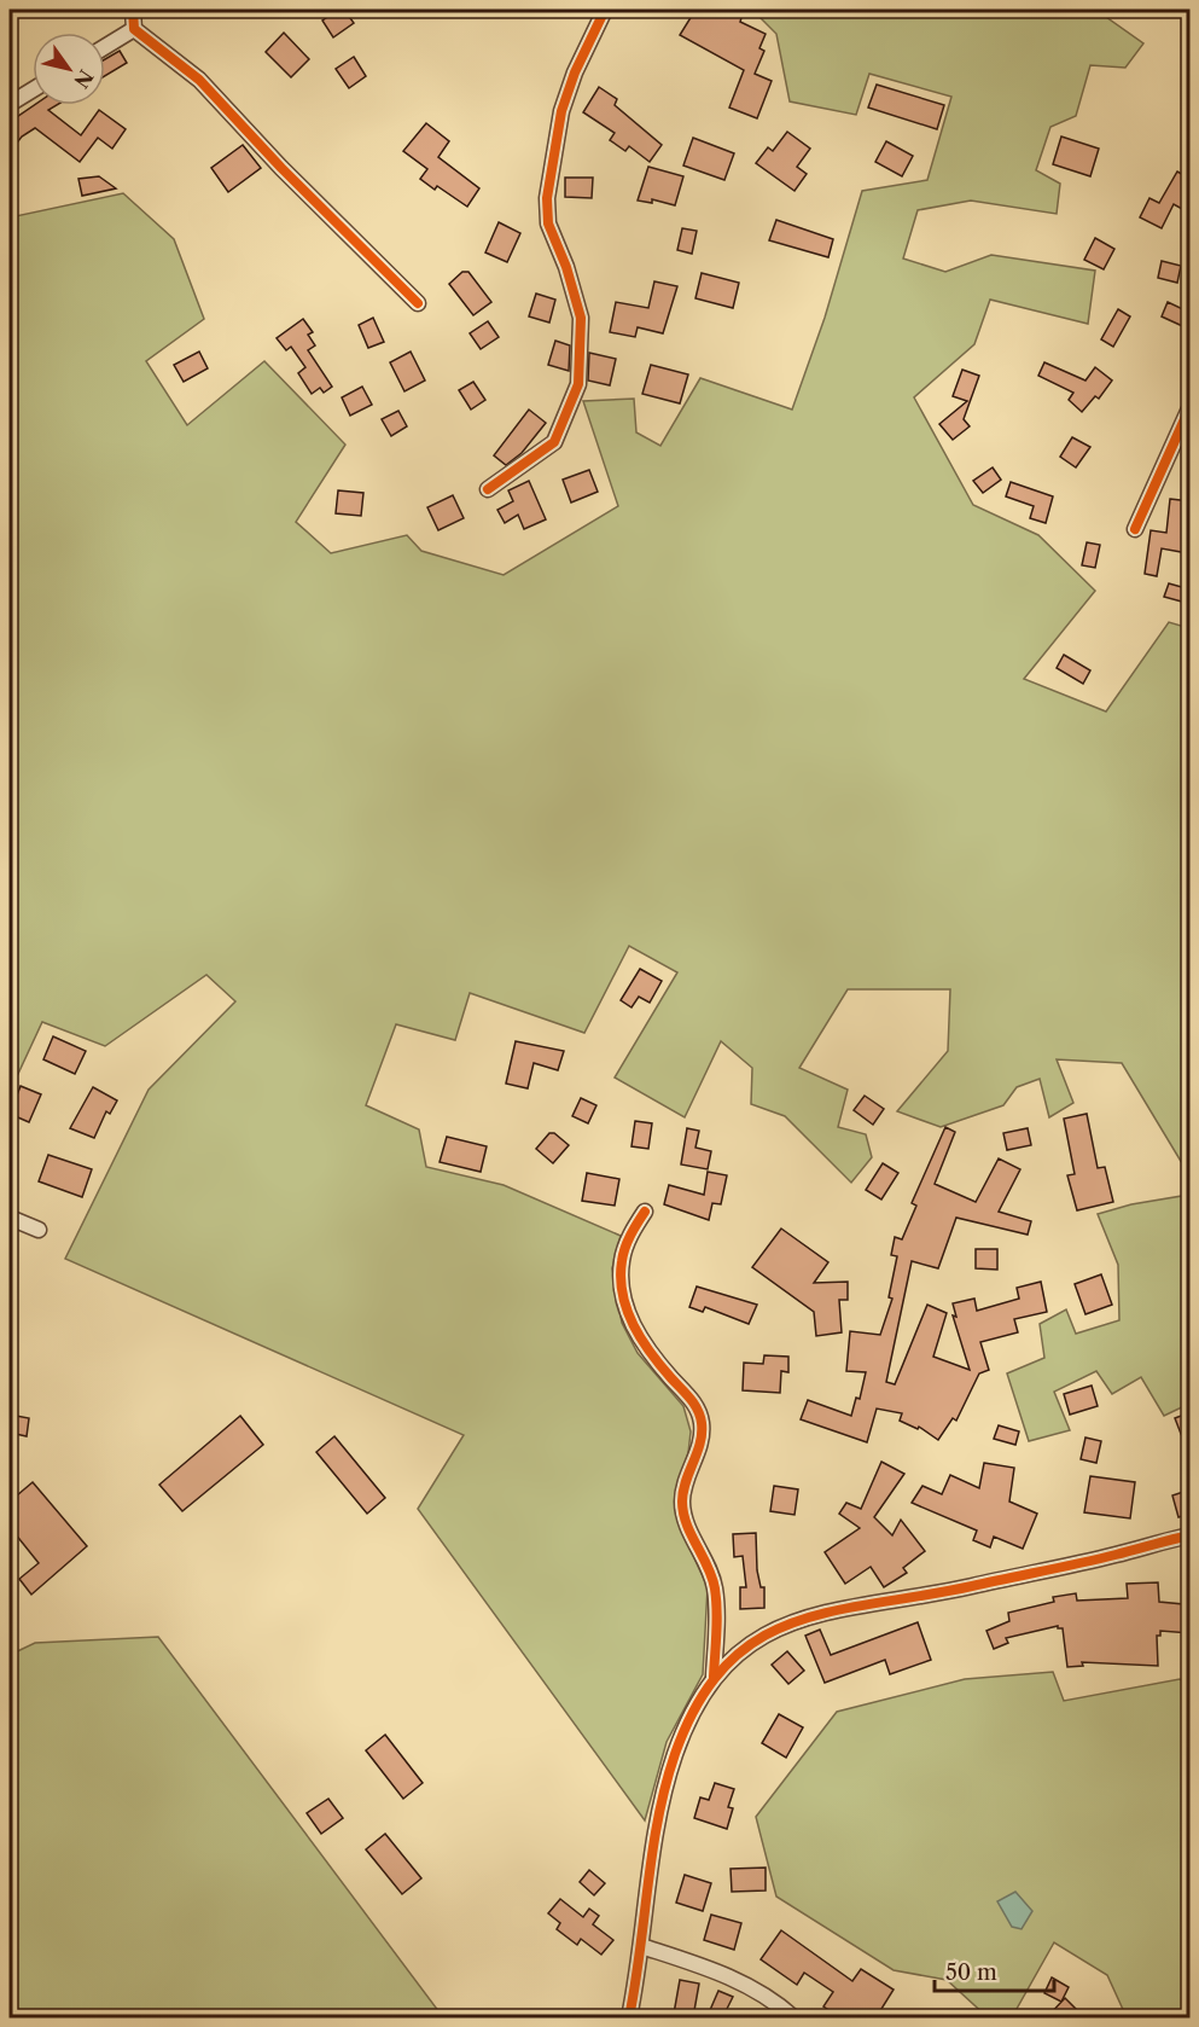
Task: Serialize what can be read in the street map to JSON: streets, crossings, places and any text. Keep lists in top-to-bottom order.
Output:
{
  "scale_bar": "50 m",
  "north": "bottom right"
}
